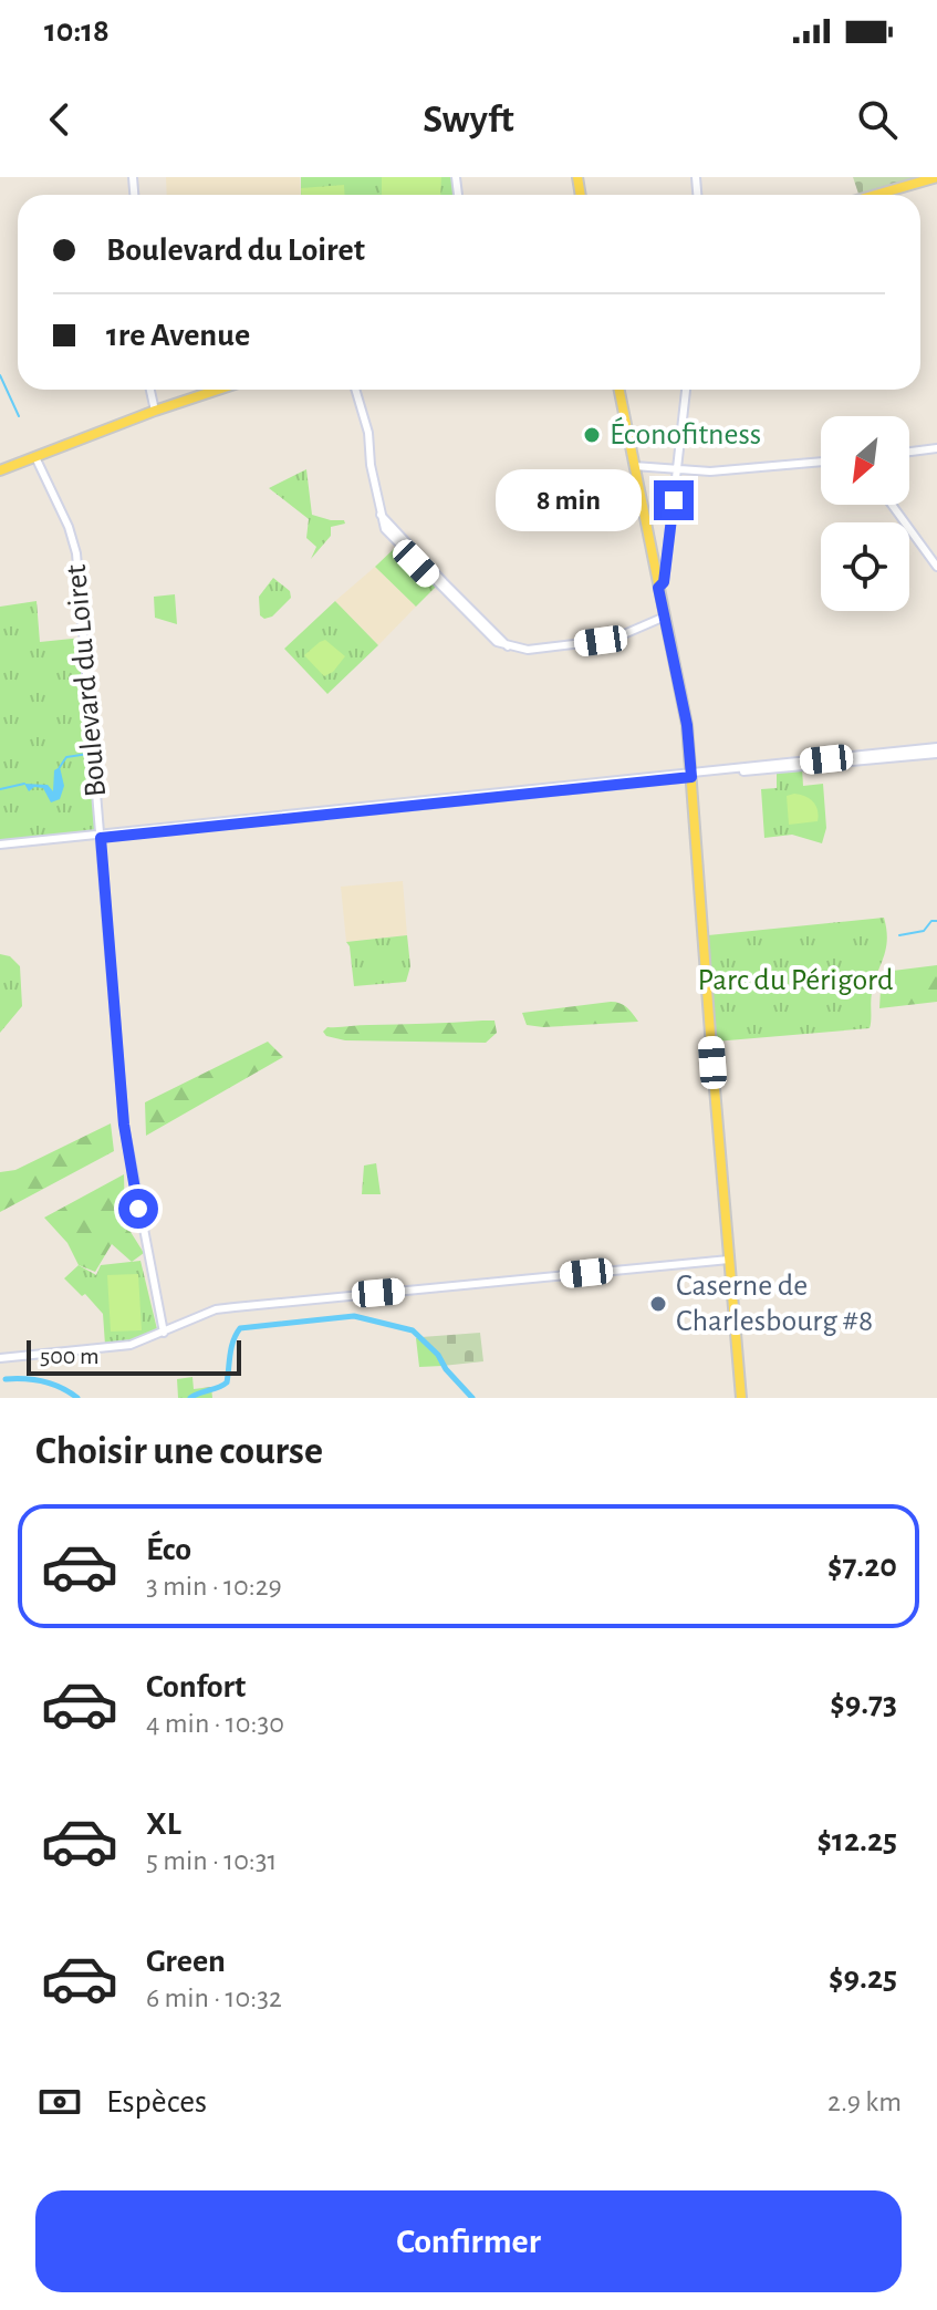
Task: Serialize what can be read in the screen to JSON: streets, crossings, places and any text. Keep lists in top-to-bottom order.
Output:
{
  "streets": {
    "street": ["Boulevard du Loiret"]
  },
  "parks": ["Parc du Périgord"],
  "places": ["Éconofitness", "Caserne de Charlesbourg #8"],
  "scale_bar": "500 m",
  "north": "bottom left",
  "page": {
    "status": "10:18",
    "header": "Swyft",
    "banner": ["Boulevard du Loiret", "1re Avenue"],
    "bubble": "8 min",
    "scale": "500 m",
    "heading": "Choisir une course",
    "list": [
      {
        "name": "Éco",
        "note": "3 min · 10:29",
        "value": "$7.20"
      },
      {
        "name": "Confort",
        "note": "4 min · 10:30",
        "value": "$9.73"
      },
      {
        "name": "XL",
        "note": "5 min · 10:31",
        "value": "$12.25"
      },
      {
        "name": "Green",
        "note": "6 min · 10:32",
        "value": "$9.25"
      }
    ],
    "pay": ["Espèces", "2.9 km"],
    "buttons": "Confirmer"
  }
}
